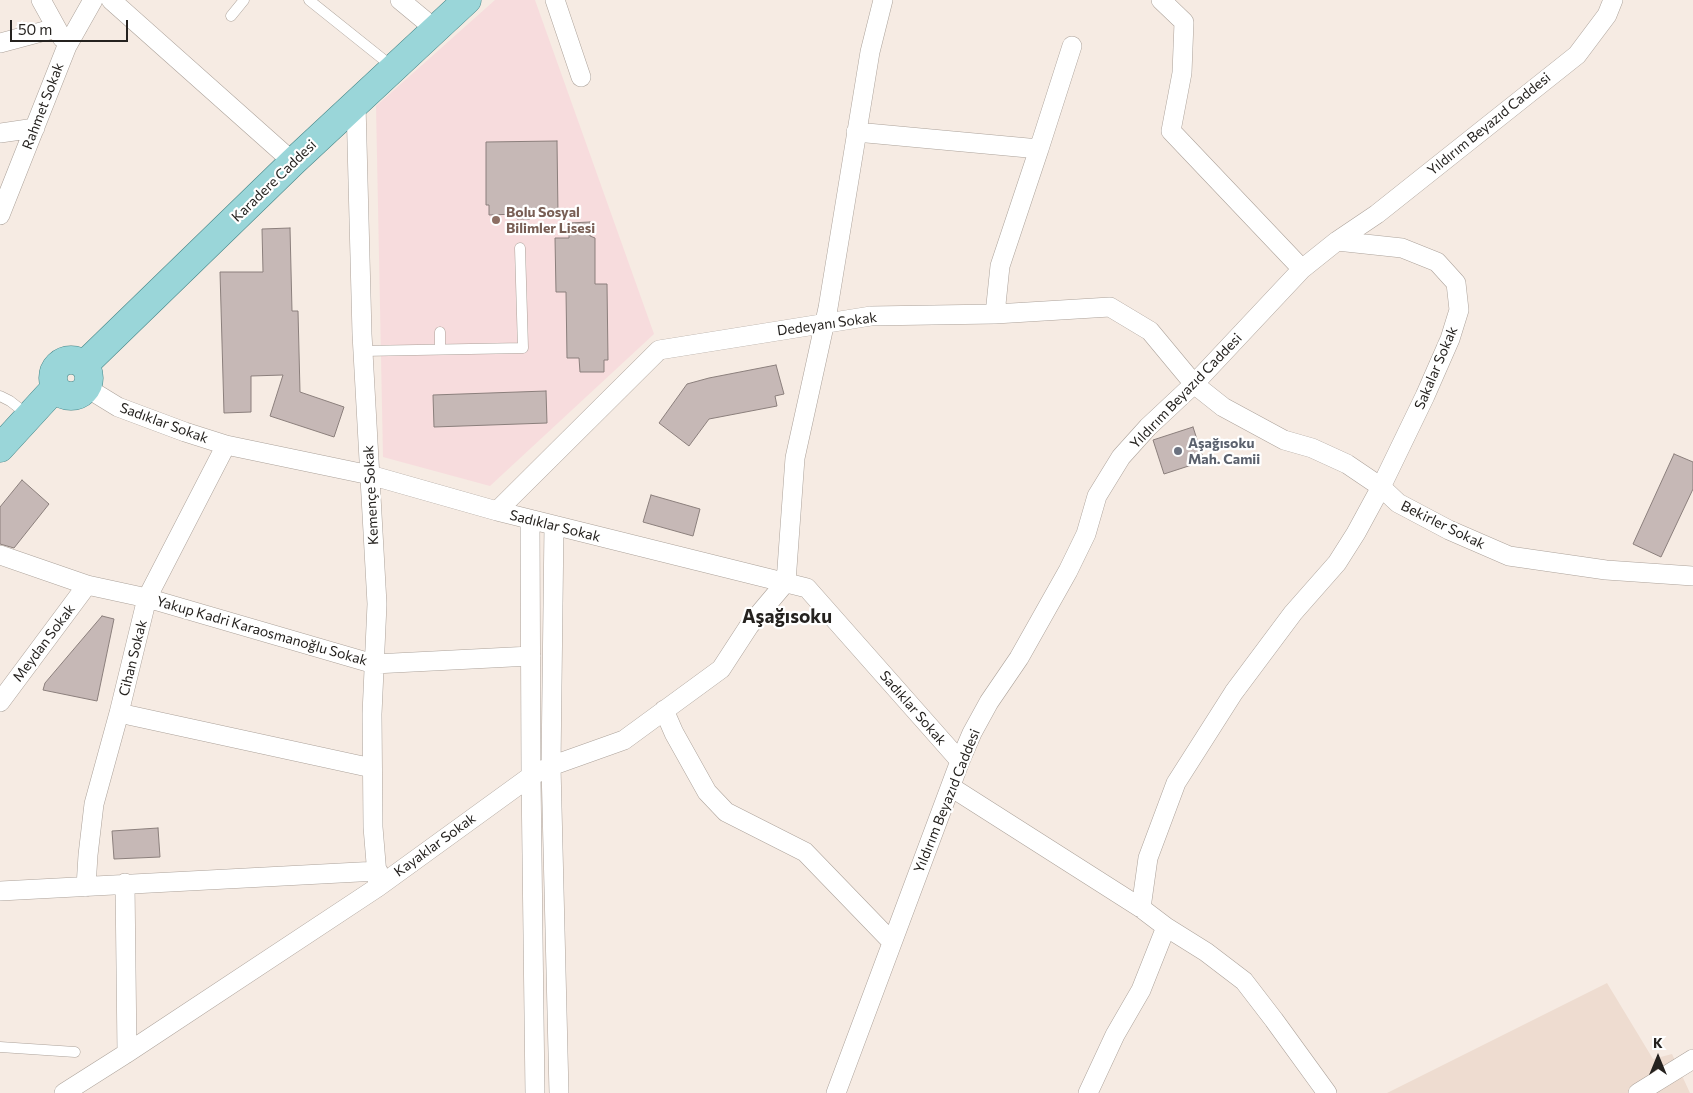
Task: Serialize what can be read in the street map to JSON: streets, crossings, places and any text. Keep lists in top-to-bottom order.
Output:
{
  "streets": {
    "main road": ["Karadere Caddesi"],
    "street": [
      "Rahmet Sokak",
      "Yıldırım Beyazıd Caddesi",
      "Dedeyanı Sokak",
      "Sakalar Sokak",
      "Sadıklar Sokak",
      "Kemençe Sokak",
      "Bekirler Sokak",
      "Yakup Kadri Karaosmanoğlu Sokak",
      "Meydan Sokak",
      "Cihan Sokak",
      "Kayaklar Sokak"
    ]
  },
  "crossings": [
    ["Yıldırım Beyazıd Caddesi", "Dedeyanı Sokak"],
    ["Yıldırım Beyazıd Caddesi", "Sakalar Sokak"],
    ["Yıldırım Beyazıd Caddesi", "Sadıklar Sokak"],
    ["Yıldırım Beyazıd Caddesi", "Bekirler Sokak"],
    ["Karadere Caddesi", "Sadıklar Sokak"],
    ["Karadere Caddesi", "Kemençe Sokak"],
    ["Dedeyanı Sokak", "Sadıklar Sokak"],
    ["Dedeyanı Sokak", "Bekirler Sokak"],
    ["Sakalar Sokak", "Bekirler Sokak"],
    ["Sadıklar Sokak", "Kemençe Sokak"],
    ["Sadıklar Sokak", "Cihan Sokak"],
    ["Sadıklar Sokak", "Kayaklar Sokak"],
    ["Kemençe Sokak", "Yakup Kadri Karaosmanoğlu Sokak"],
    ["Kemençe Sokak", "Kayaklar Sokak"],
    ["Yakup Kadri Karaosmanoğlu Sokak", "Meydan Sokak"],
    ["Yakup Kadri Karaosmanoğlu Sokak", "Cihan Sokak"]
  ],
  "districts": ["Aşağısoku"],
  "places": ["Bolu Sosyal Bilimler Lisesi", "Aşağısoku Mah. Camii"],
  "scale_bar": "50 m",
  "north": "top"
}
